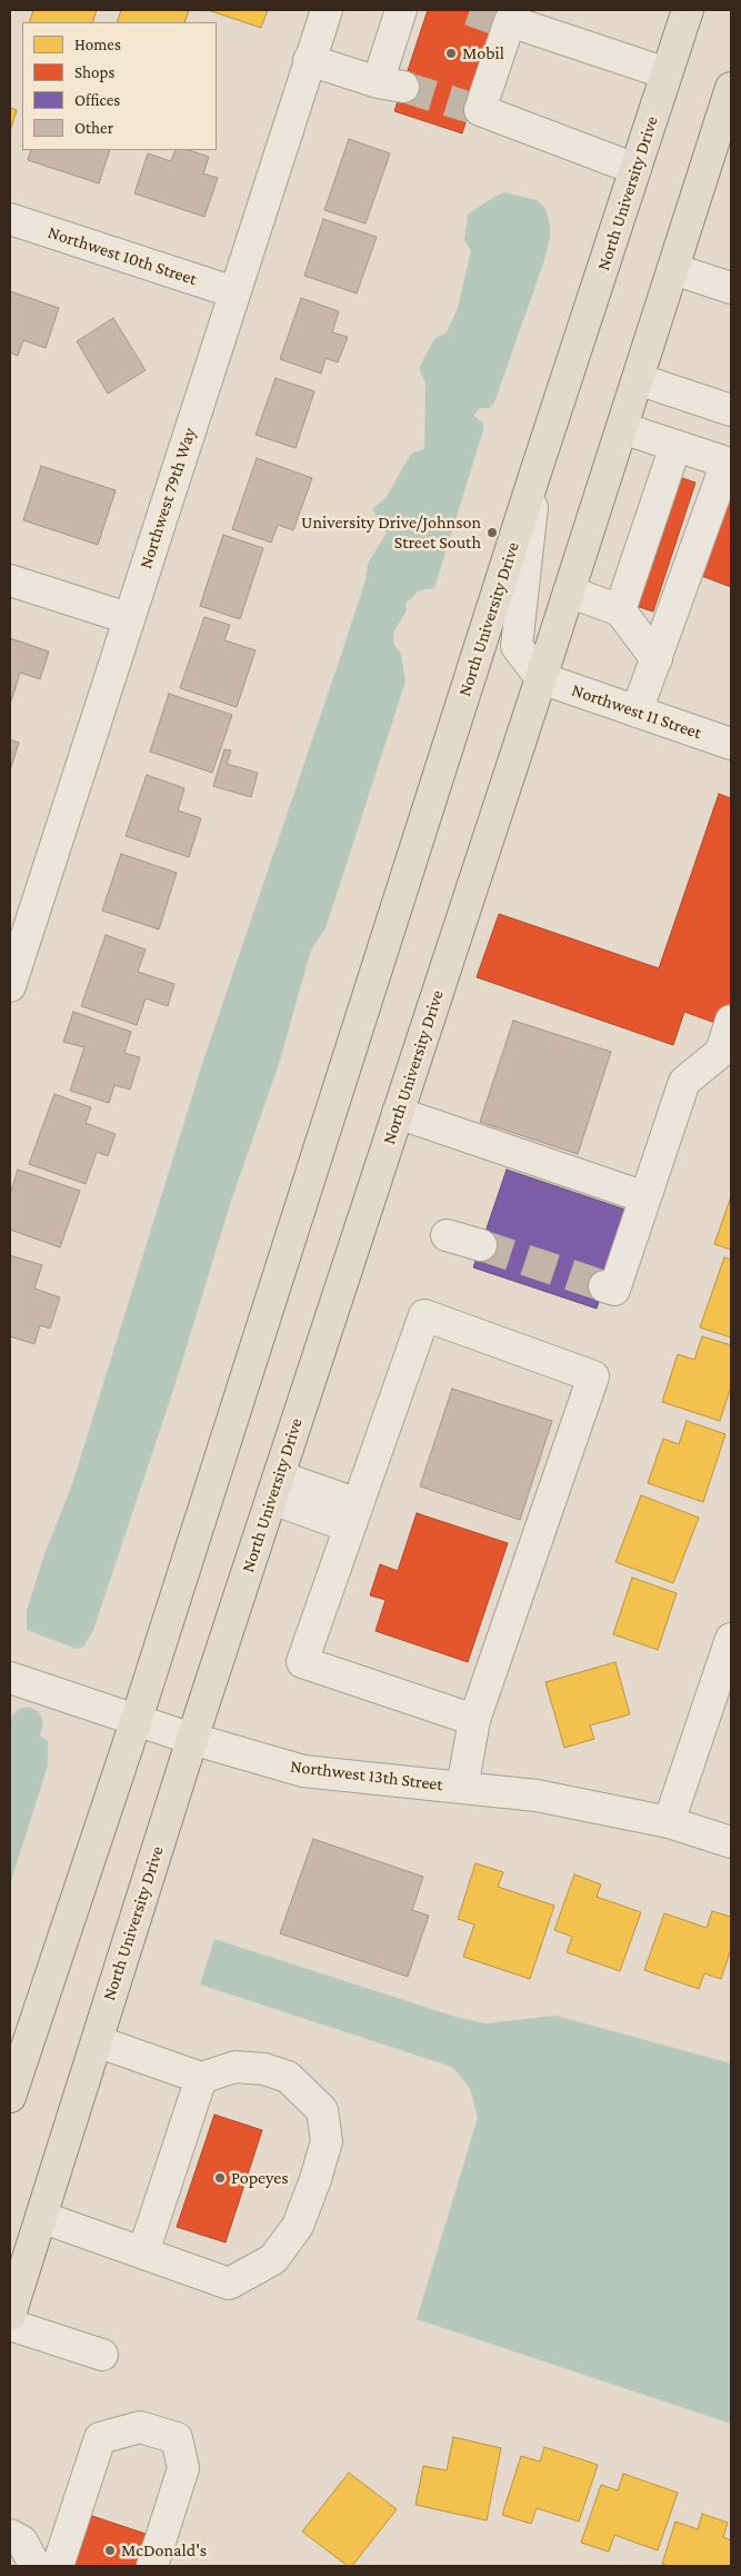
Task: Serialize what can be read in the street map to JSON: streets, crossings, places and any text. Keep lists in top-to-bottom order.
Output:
{
  "streets": {
    "main road": ["North University Drive"],
    "street": [
      "Northwest 10th Street",
      "Northwest 79th Way",
      "Northwest 11 Street",
      "Northwest 13th Street"
    ]
  },
  "crossings": [
    ["North University Drive", "Northwest 11 Street"],
    ["North University Drive", "Northwest 13th Street"],
    ["Northwest 10th Street", "Northwest 79th Way"]
  ],
  "places": [
    "Mobil",
    "University Drive/Johnson Street South",
    "Popeyes",
    "McDonald's"
  ],
  "legend": [
    "Homes",
    "Shops",
    "Offices",
    "Other"
  ]
}
